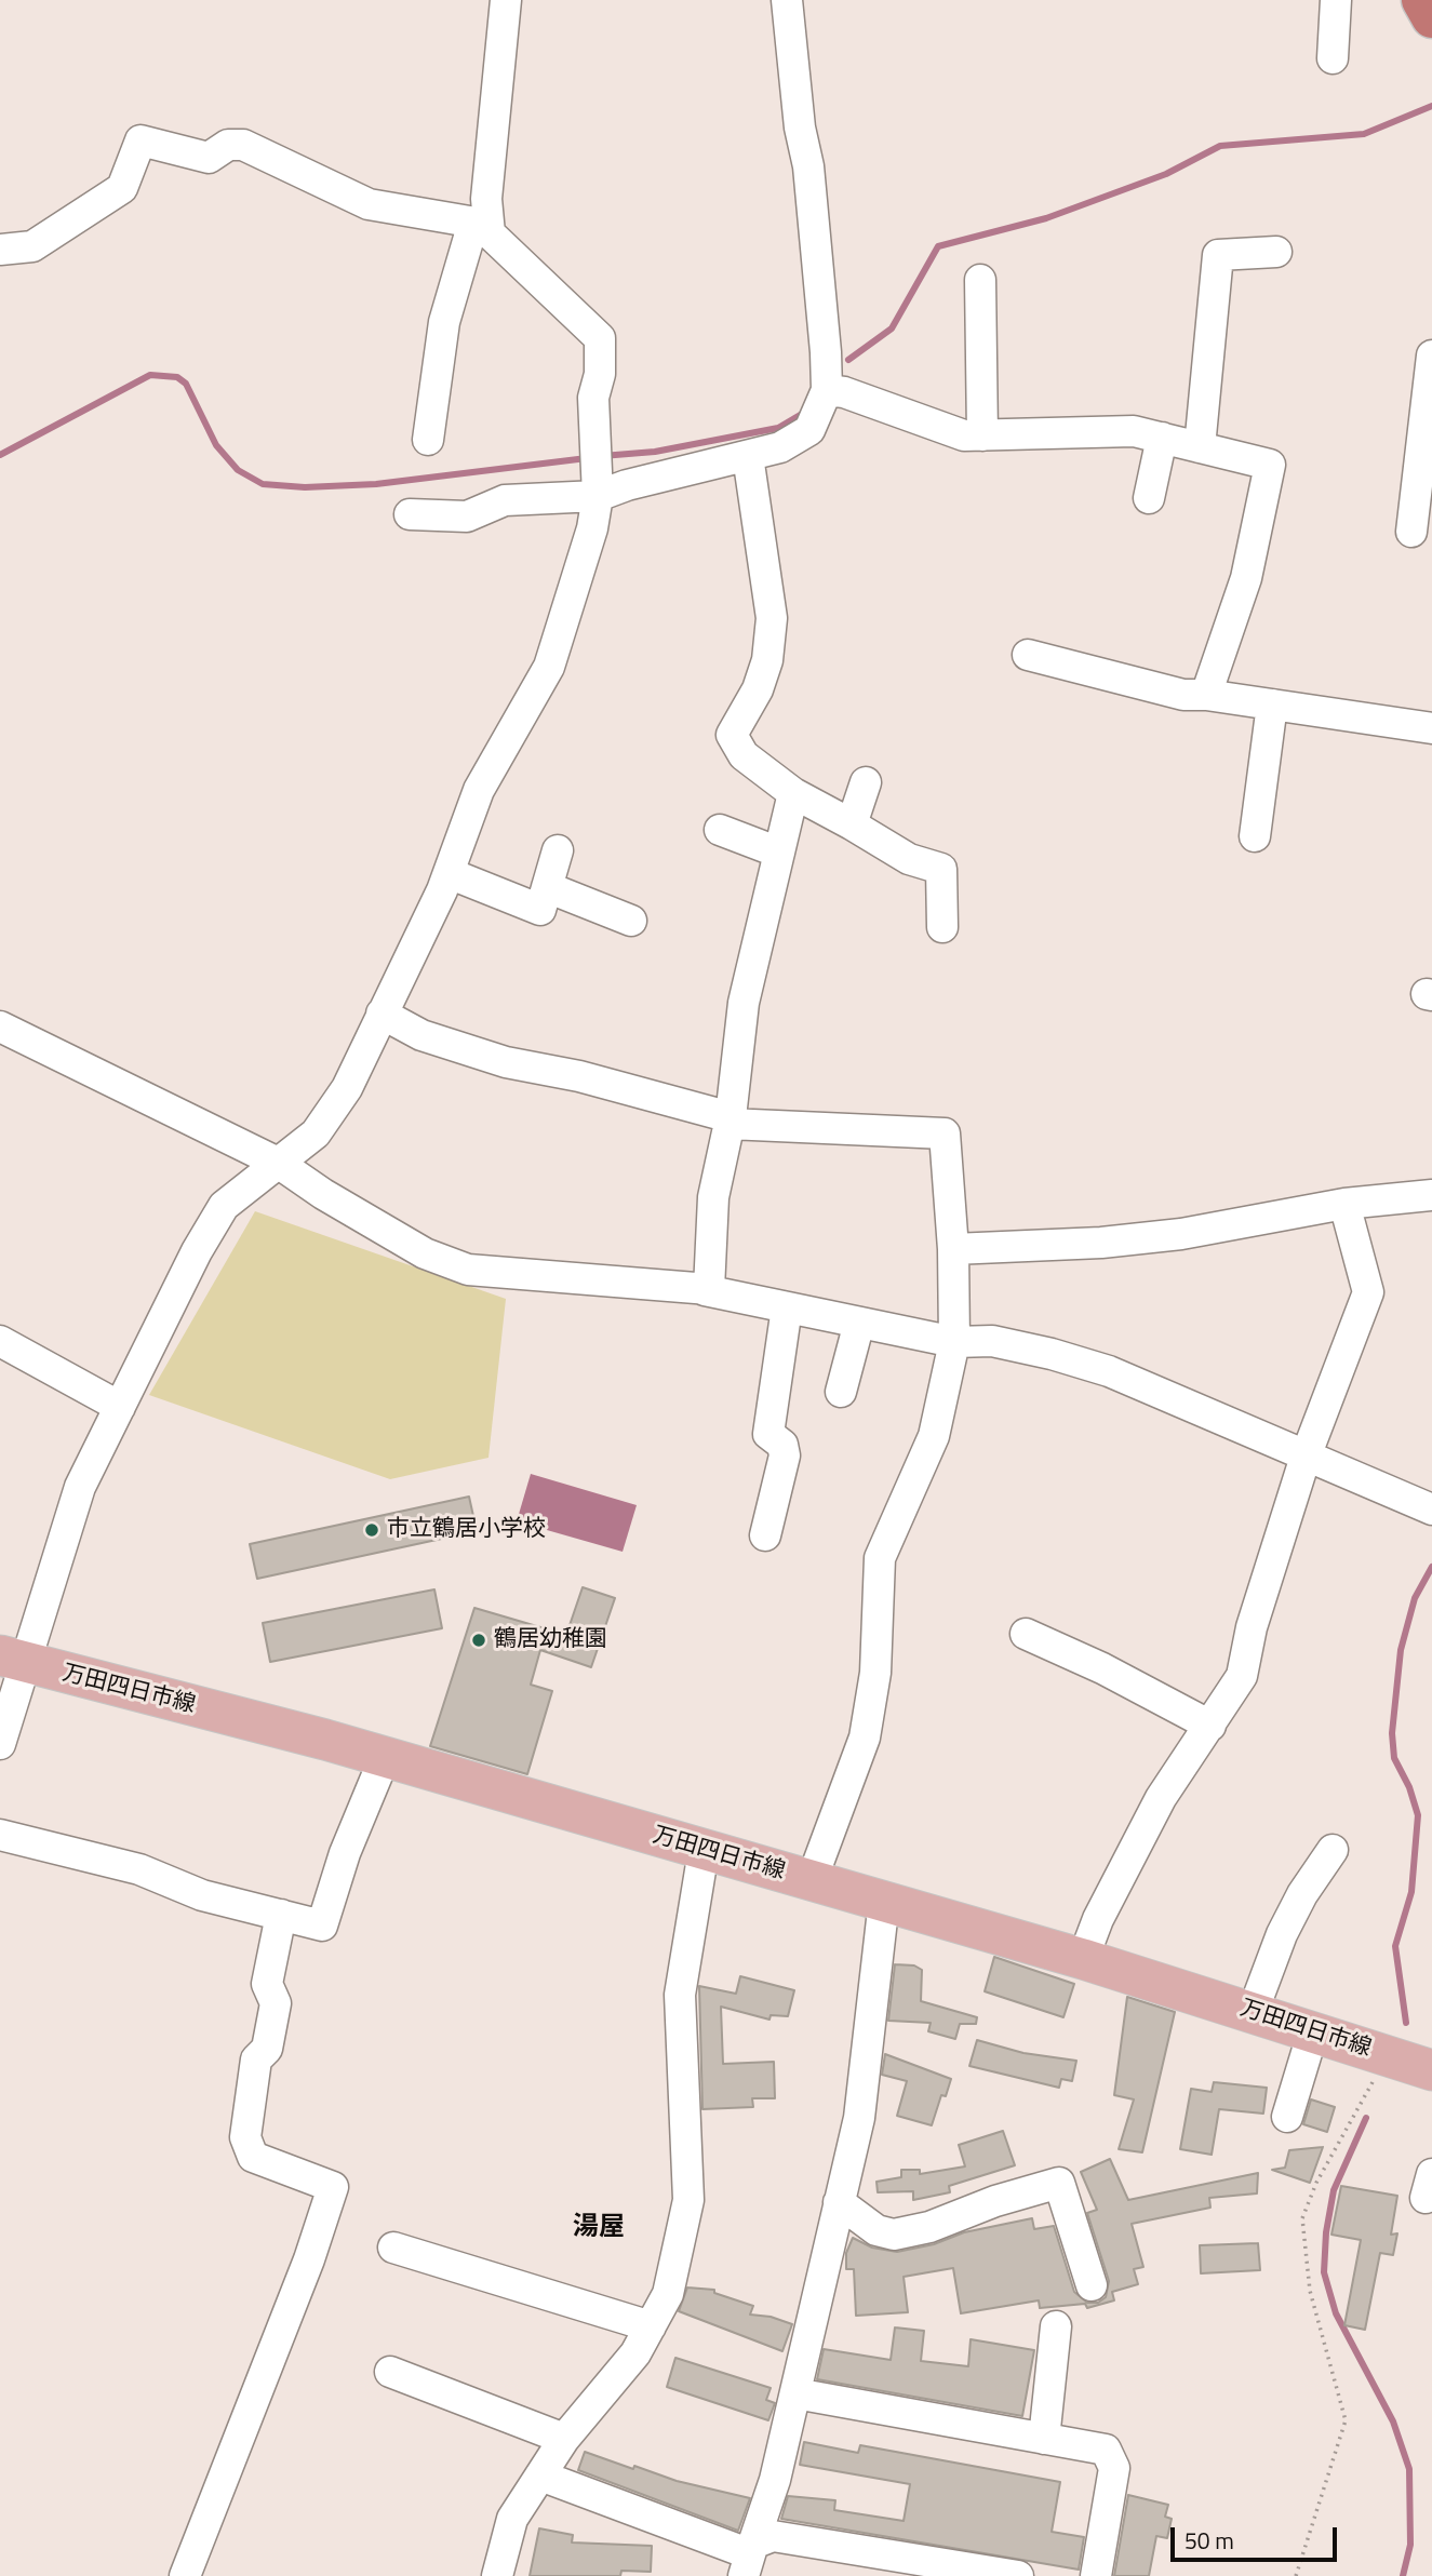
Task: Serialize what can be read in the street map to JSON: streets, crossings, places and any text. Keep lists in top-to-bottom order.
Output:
{
  "streets": {
    "main road": ["万田四日市線"]
  },
  "districts": ["湯屋"],
  "places": ["市立鶴居小学校", "鶴居幼稚園"],
  "scale_bar": "50 m"
}
